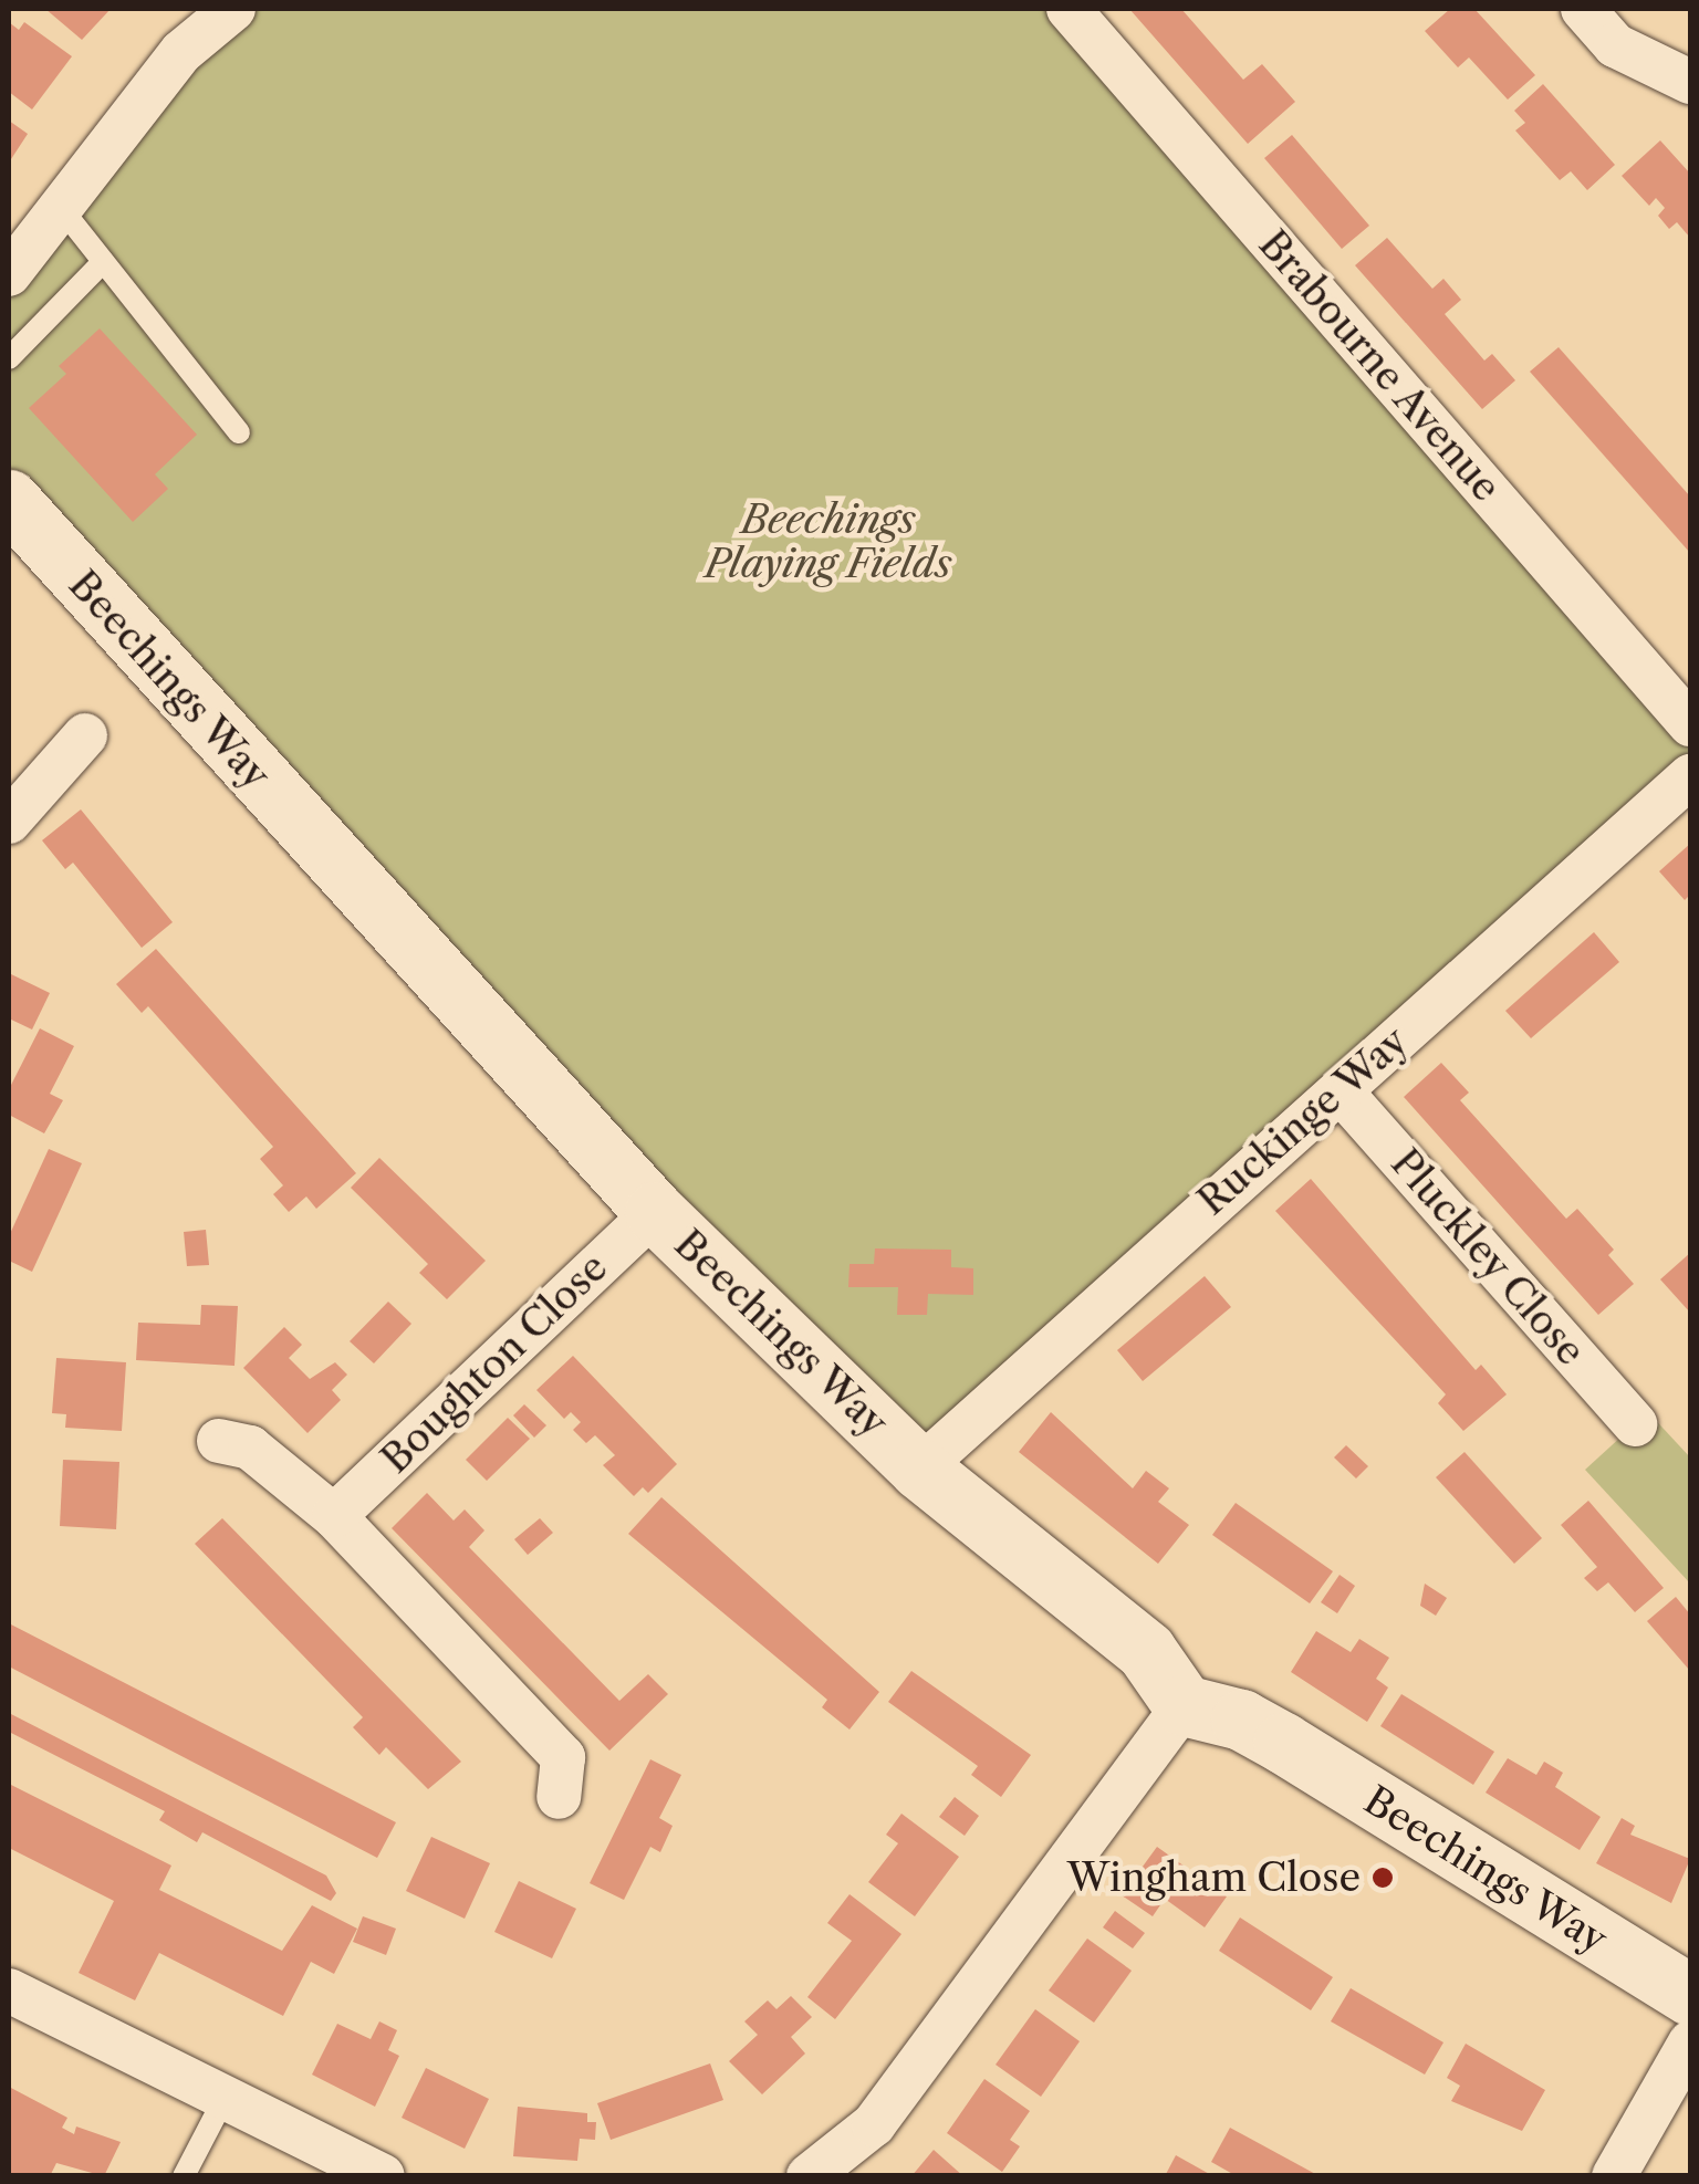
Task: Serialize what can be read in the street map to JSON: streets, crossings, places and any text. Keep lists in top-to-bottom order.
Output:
{
  "streets": {
    "street": [
      "Brabourne Avenue",
      "Beechings Way",
      "Ruckinge Way",
      "Pluckley Close",
      "Boughton Close"
    ]
  },
  "crossings": [
    ["Beechings Way", "Ruckinge Way"],
    ["Beechings Way", "Boughton Close"],
    ["Ruckinge Way", "Pluckley Close"]
  ],
  "parks": ["Beechings Playing Fields"],
  "places": ["Wingham Close"]
}
